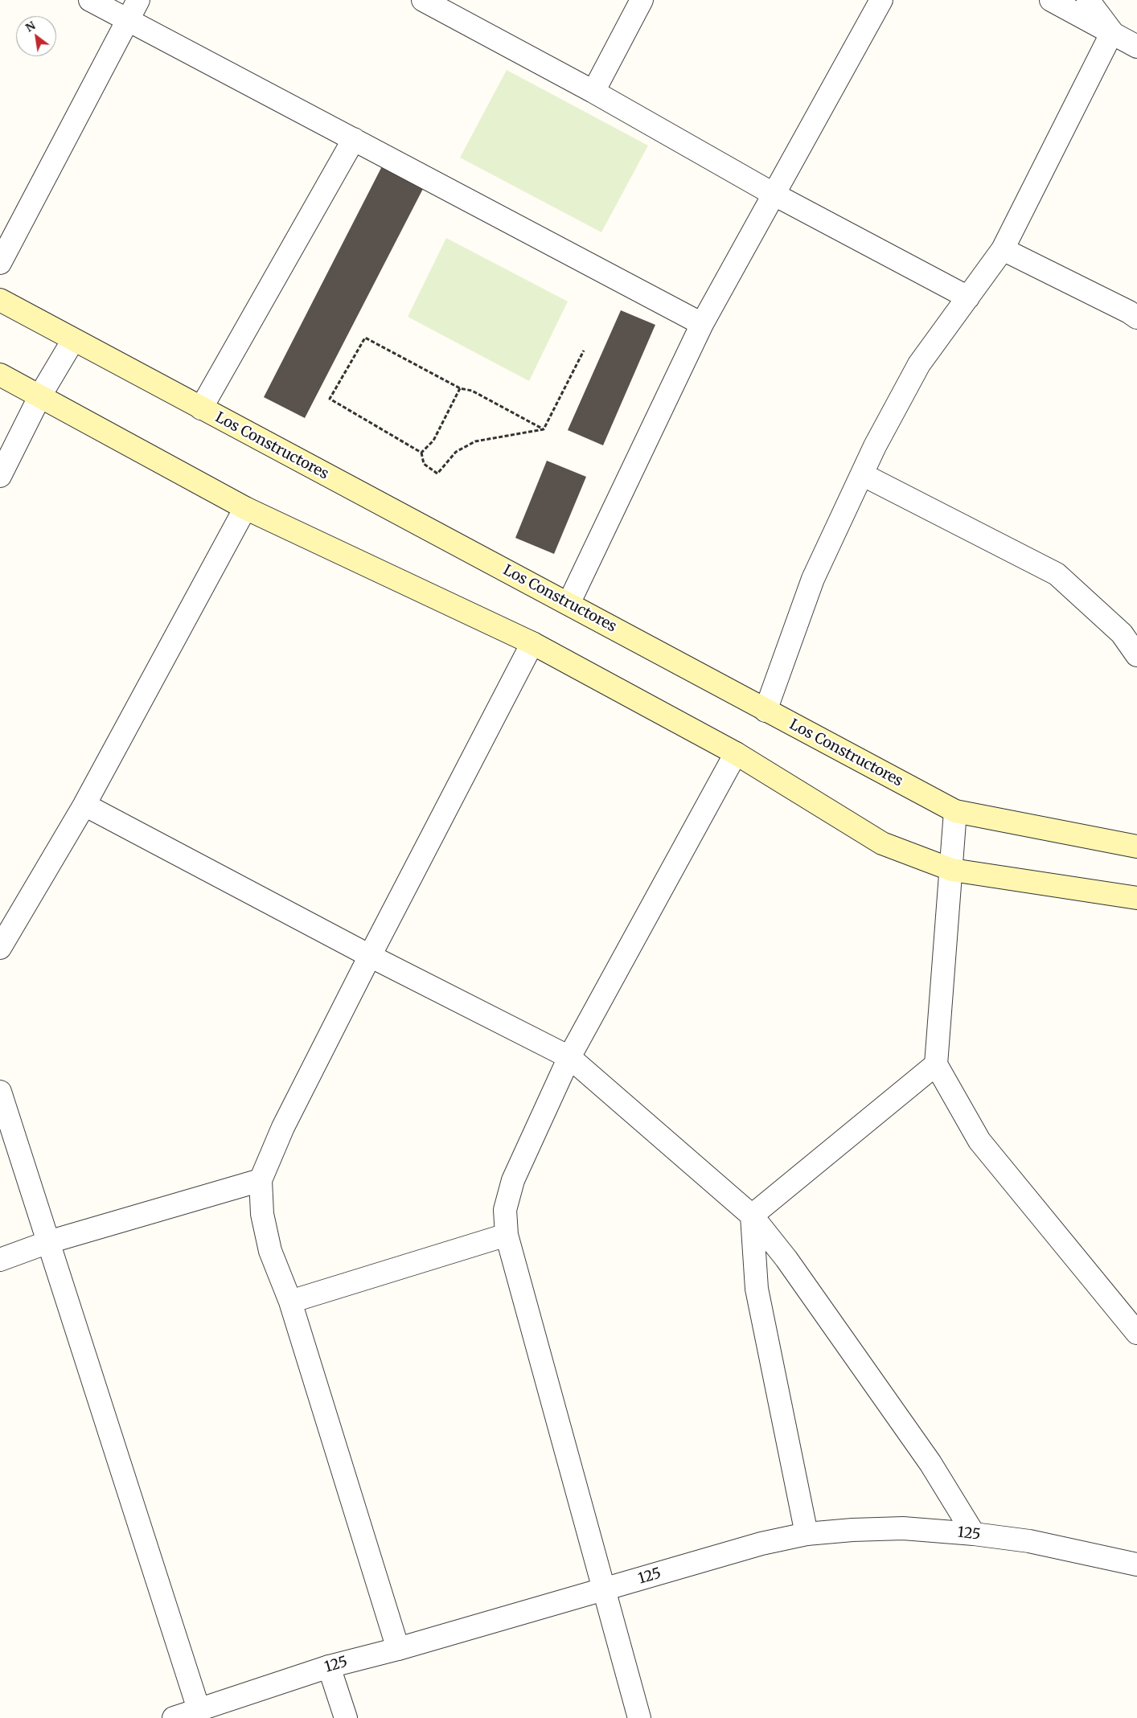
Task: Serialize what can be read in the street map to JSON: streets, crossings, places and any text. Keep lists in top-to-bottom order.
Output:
{
  "streets": {
    "main road": ["Los Constructores"],
    "street": ["125"]
  },
  "north": "top left"
}
